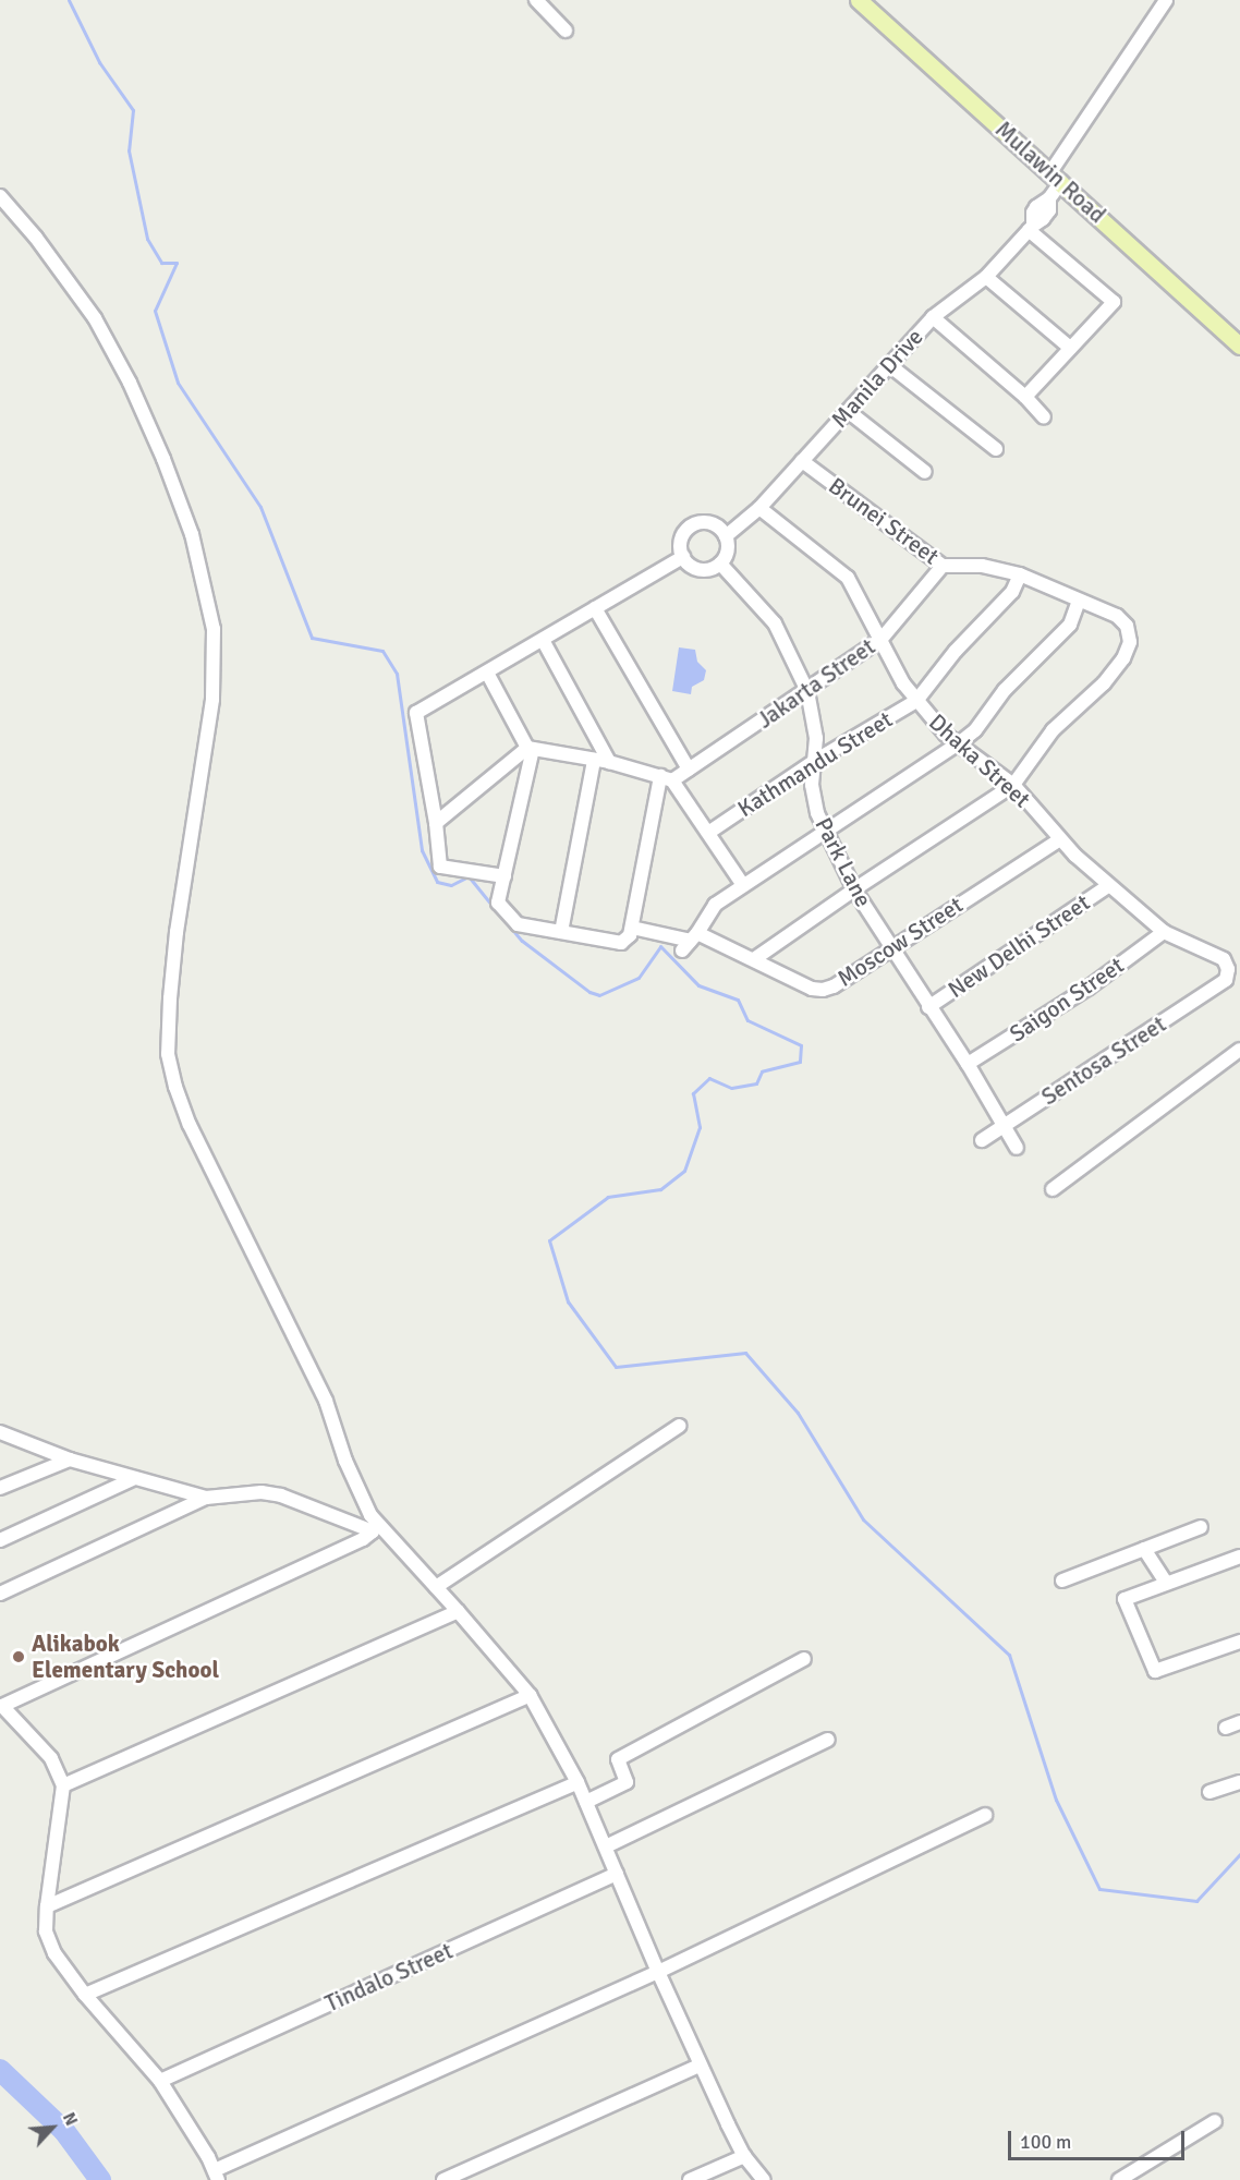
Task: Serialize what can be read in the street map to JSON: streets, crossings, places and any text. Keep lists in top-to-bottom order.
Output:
{
  "streets": {
    "main road": ["Mulawin Road"],
    "street": [
      "Manila Drive",
      "Brunei Street",
      "Jakarta Street",
      "Dhaka Street",
      "Kathmandu Street",
      "Park Lane",
      "Moscow Street",
      "New Delhi Street",
      "Saigon Street",
      "Sentosa Street",
      "Tindalo Street"
    ]
  },
  "crossings": [
    ["Mulawin Road", "Manila Drive"],
    ["Manila Drive", "Brunei Street"],
    ["Manila Drive", "Dhaka Street"],
    ["Manila Drive", "Park Lane"],
    ["Brunei Street", "Jakarta Street"],
    ["Brunei Street", "Dhaka Street"],
    ["Brunei Street", "Kathmandu Street"],
    ["Jakarta Street", "Dhaka Street"],
    ["Jakarta Street", "Park Lane"],
    ["Dhaka Street", "Kathmandu Street"],
    ["Dhaka Street", "Moscow Street"],
    ["Dhaka Street", "New Delhi Street"],
    ["Dhaka Street", "Saigon Street"],
    ["Dhaka Street", "Sentosa Street"],
    ["Kathmandu Street", "Park Lane"],
    ["Park Lane", "Moscow Street"],
    ["Park Lane", "New Delhi Street"],
    ["Park Lane", "Saigon Street"],
    ["Park Lane", "Sentosa Street"]
  ],
  "places": ["Alikabok Elementary School"],
  "scale_bar": "100 m",
  "north": "top right"
}
